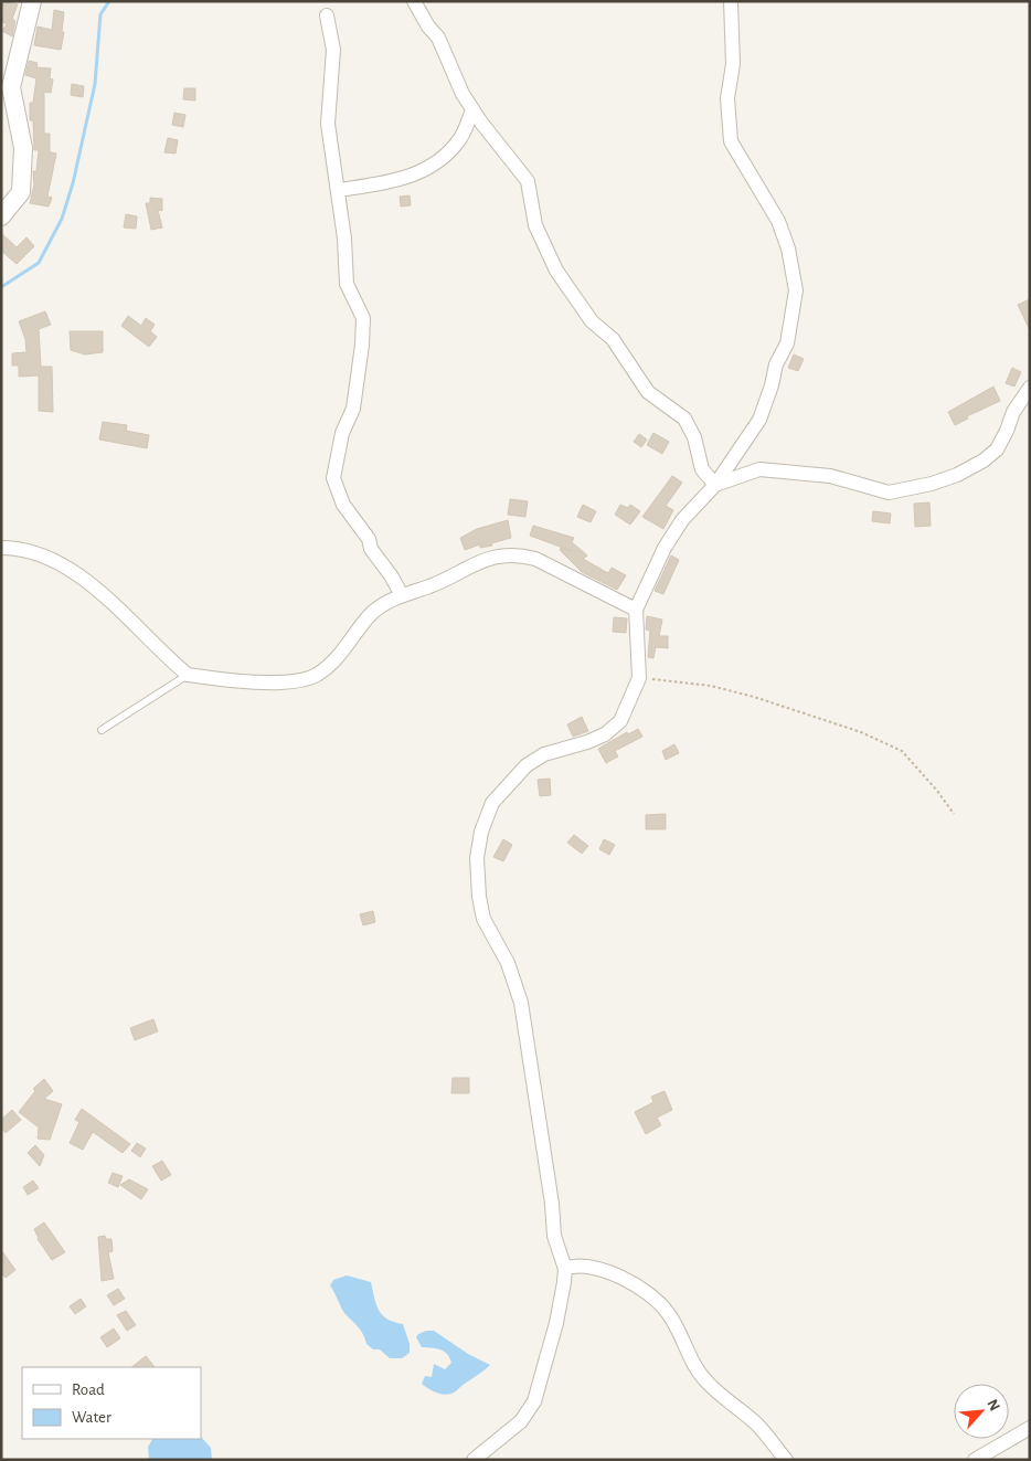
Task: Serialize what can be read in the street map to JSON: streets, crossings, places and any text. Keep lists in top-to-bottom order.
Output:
{
  "legend": ["Road", "Water"],
  "north": "top right"
}
